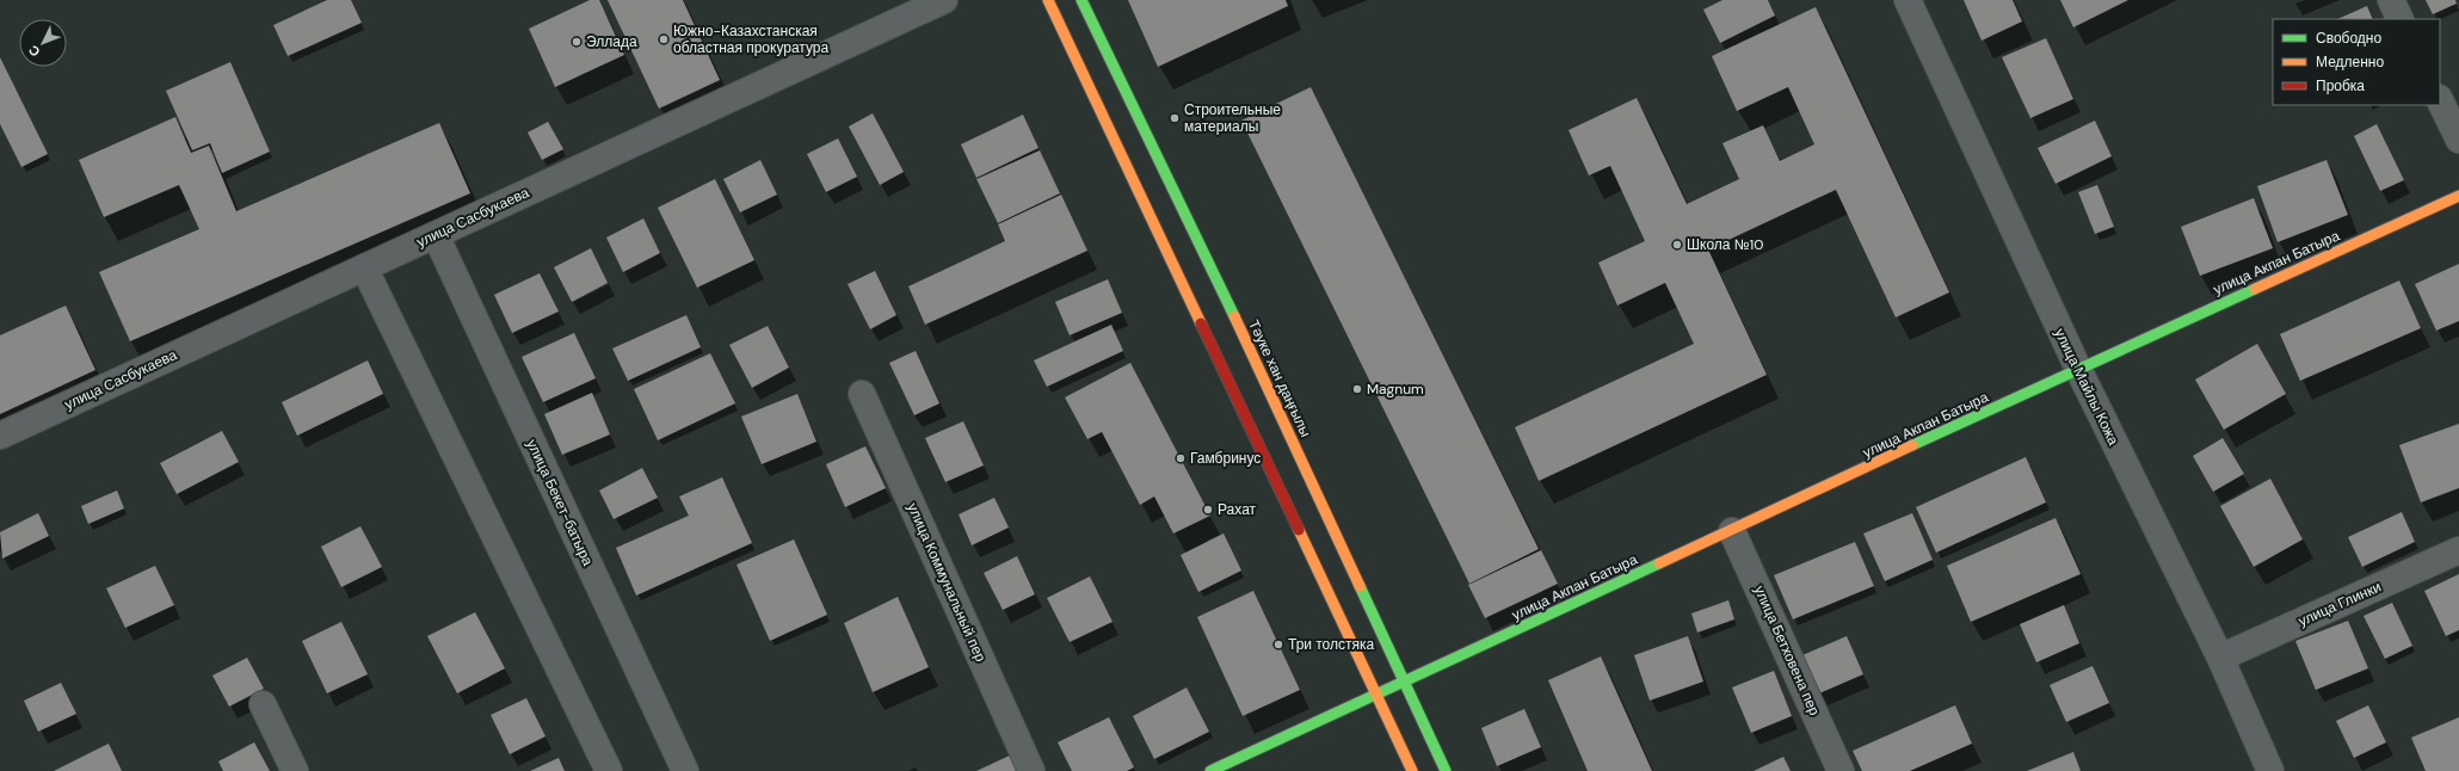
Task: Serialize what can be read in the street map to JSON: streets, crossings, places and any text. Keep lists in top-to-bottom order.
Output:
{
  "streets": {
    "main road": ["улица Акпан Батыра", "Тәуке хан даңғылы"],
    "street": [
      "улица Сасбукаева",
      "улица Майлы Кожа",
      "улица Бекет-батыра",
      "улица Коммунальный пер",
      "улица Глинки",
      "улица Бетховена пер"
    ]
  },
  "crossings": [
    ["улица Сасбукаева", "улица Бекет-батыра"],
    ["улица Акпан Батыра", "Тәуке хан даңғылы"],
    ["улица Акпан Батыра", "улица Майлы Кожа"],
    ["улица Акпан Батыра", "улица Бетховена пер"],
    ["улица Майлы Кожа", "улица Глинки"]
  ],
  "places": [
    "Южно-Казахстанская областная прокуратура",
    "Эллада",
    "Строительные материалы",
    "Школа №10",
    "Magnum",
    "Гамбринус",
    "Рахат",
    "Три толстяка"
  ],
  "legend": ["Свободно", "Медленно", "Пробка"],
  "north": "bottom left"
}
